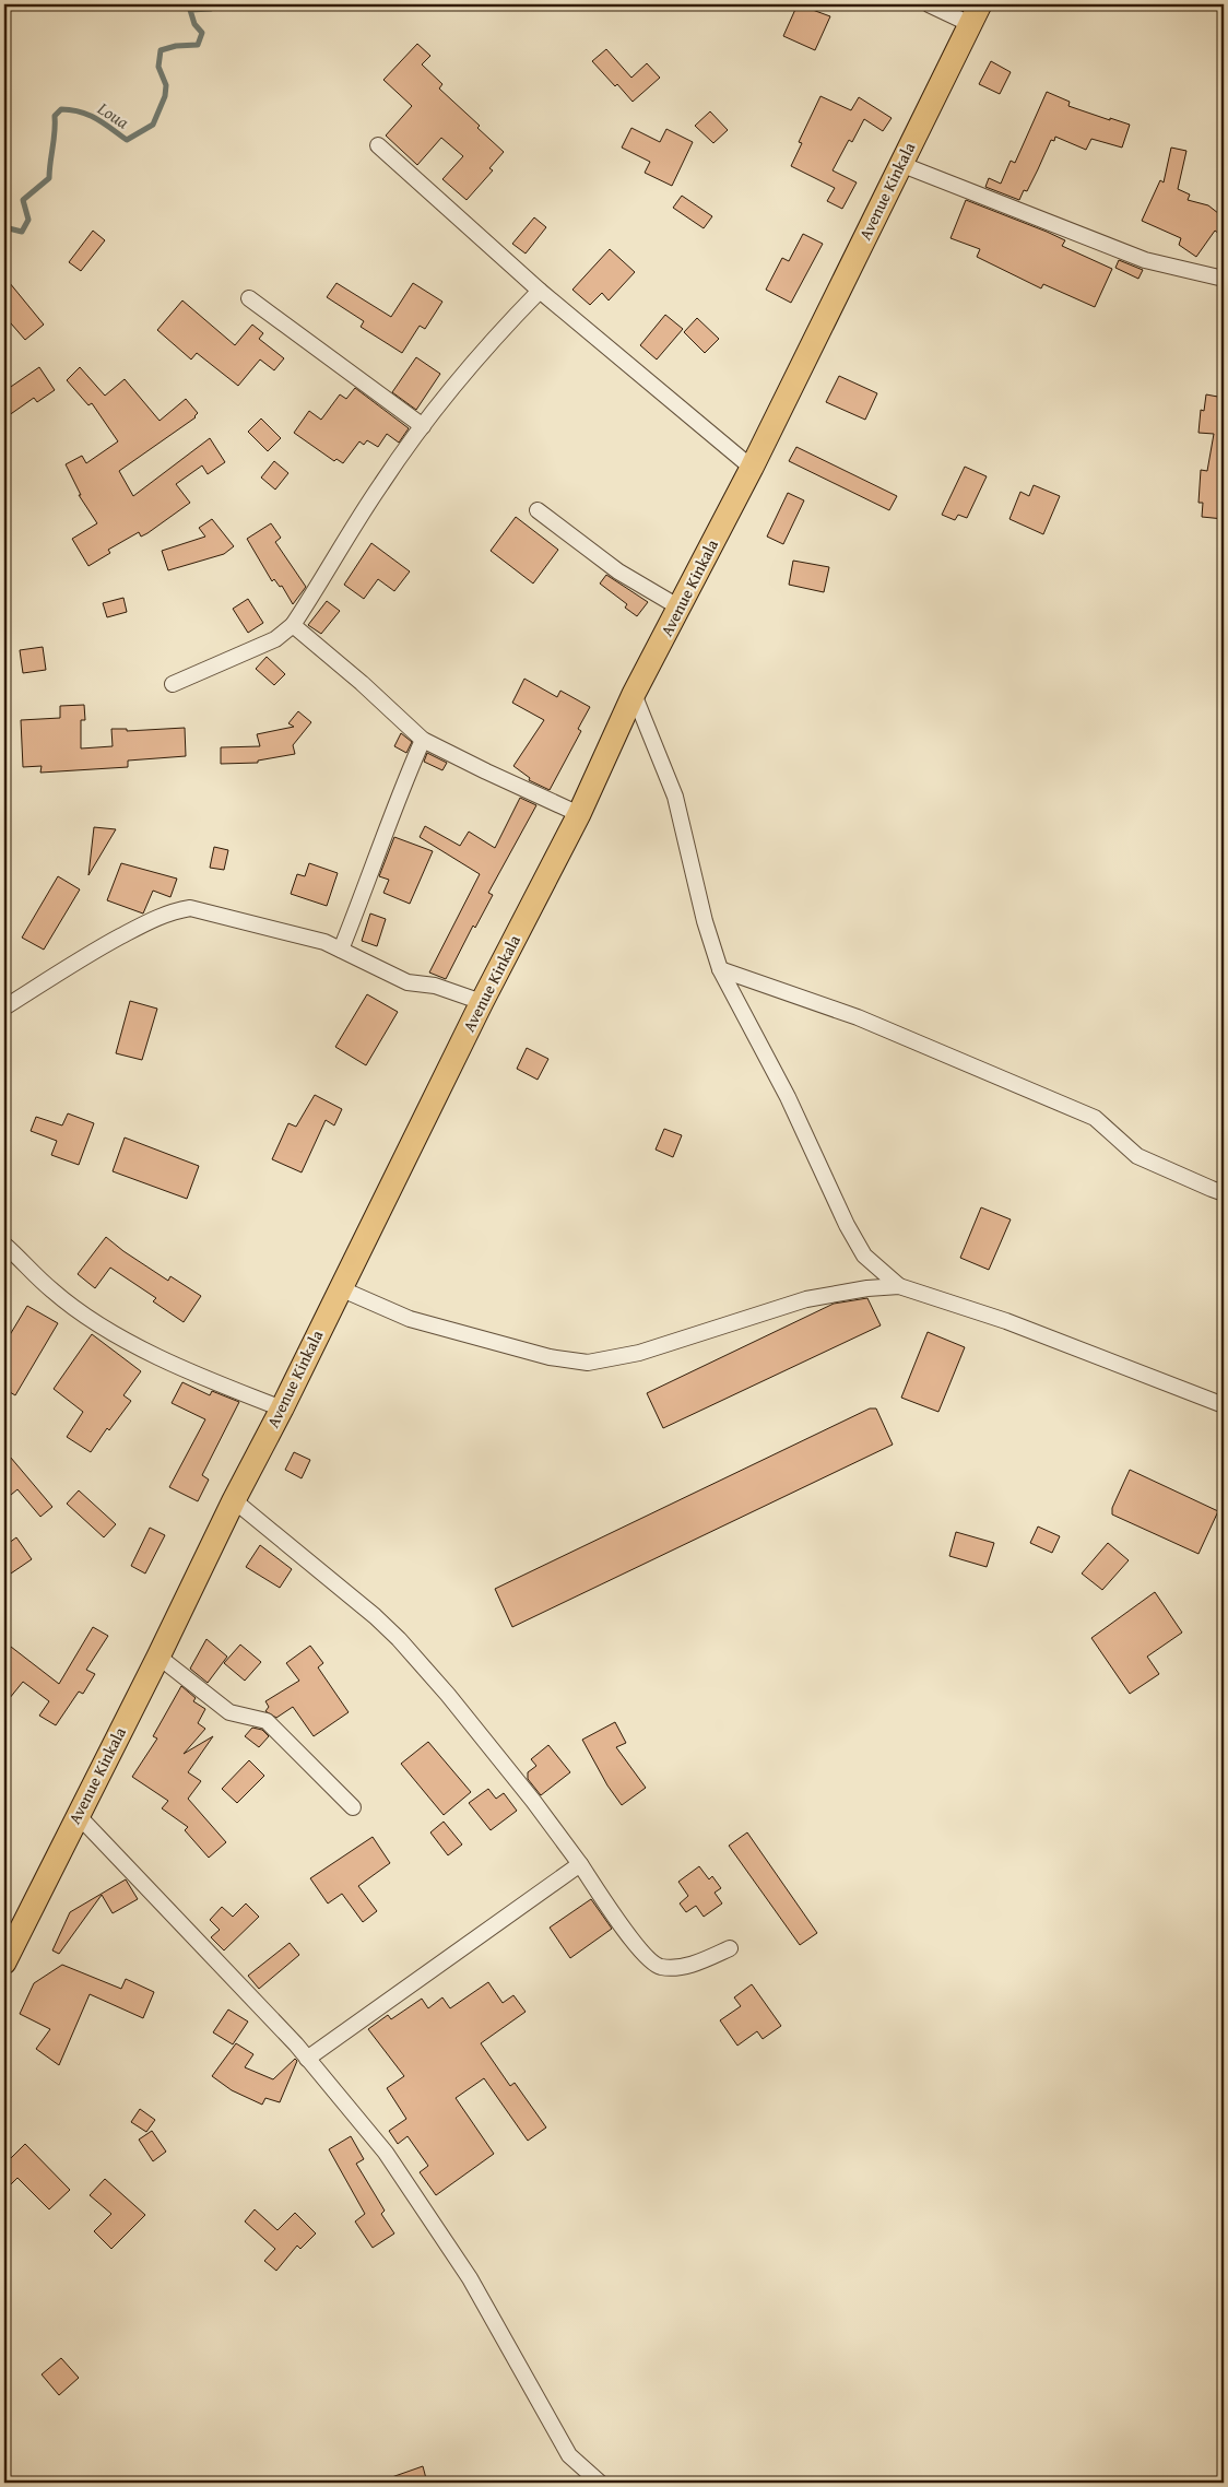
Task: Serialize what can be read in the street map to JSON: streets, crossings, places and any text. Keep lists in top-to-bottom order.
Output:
{
  "streets": {
    "main road": ["Avenue Kinkala"]
  },
  "water": ["Loua"]
}
